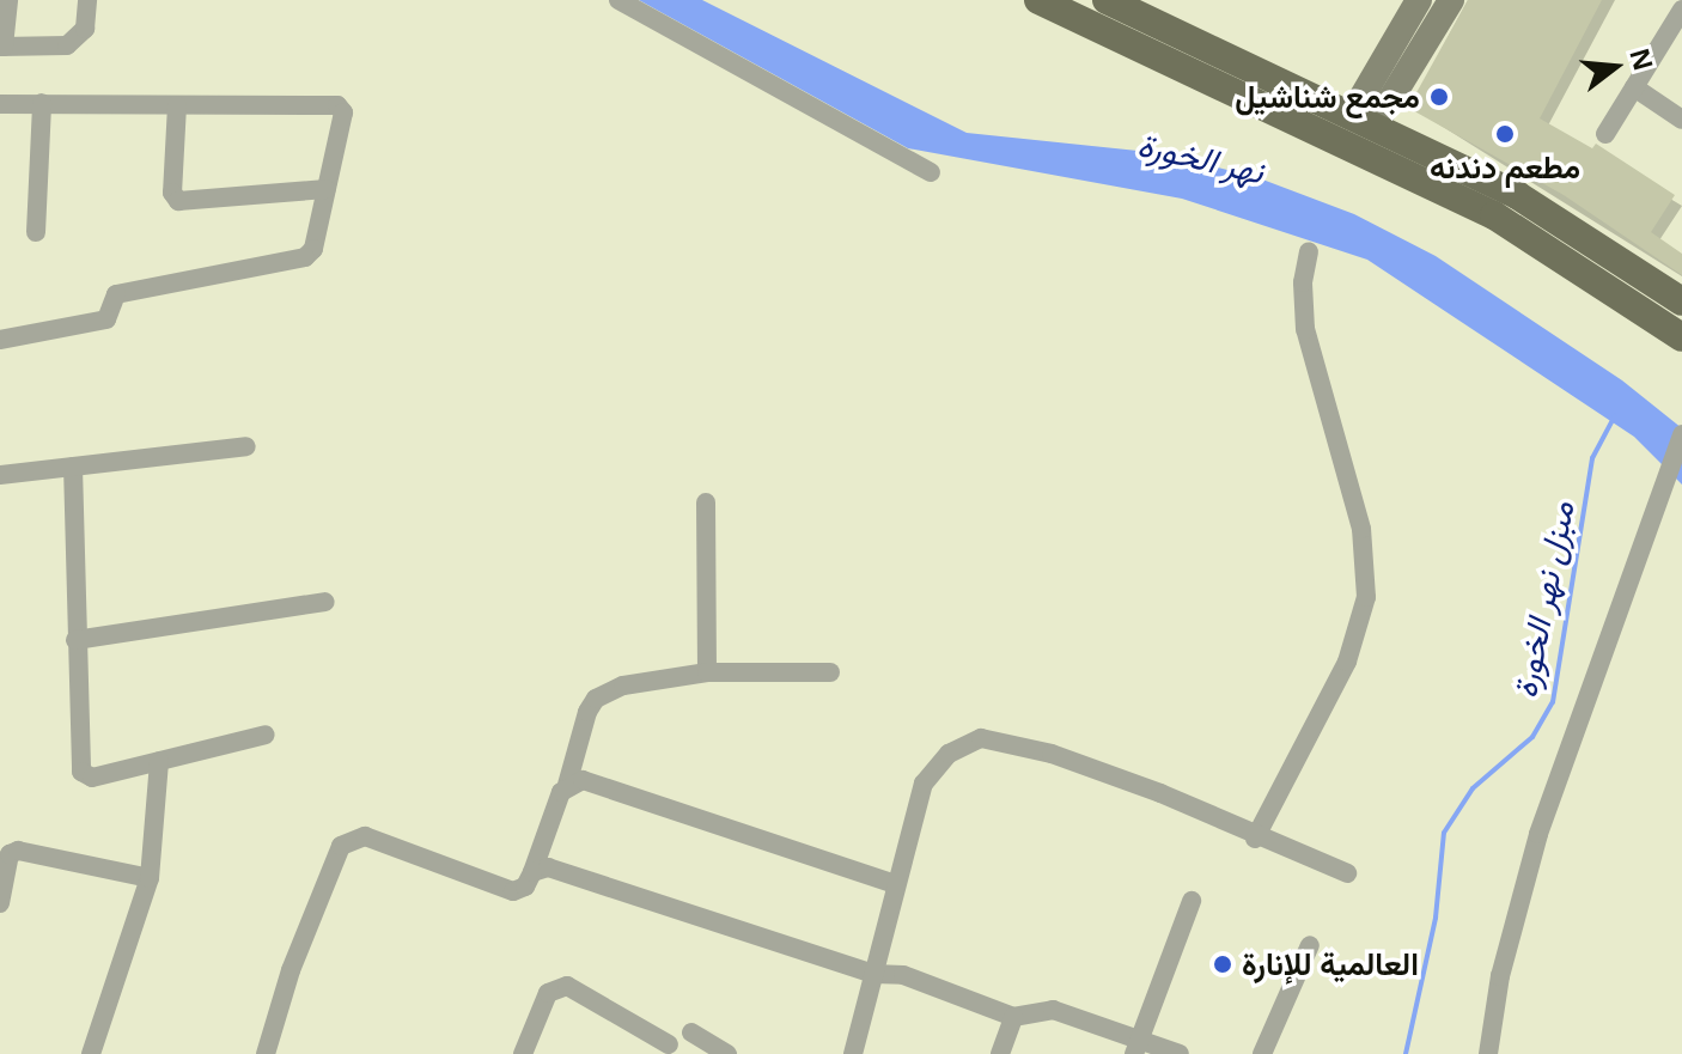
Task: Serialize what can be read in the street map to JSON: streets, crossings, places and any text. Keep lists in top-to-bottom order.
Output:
{
  "water": ["نهر الخورة", "مبزل نهر الخورة"],
  "places": ["مجمع شناشيل", "مطعم دندنه", "العالمية للإنارة"],
  "north": "right"
}
